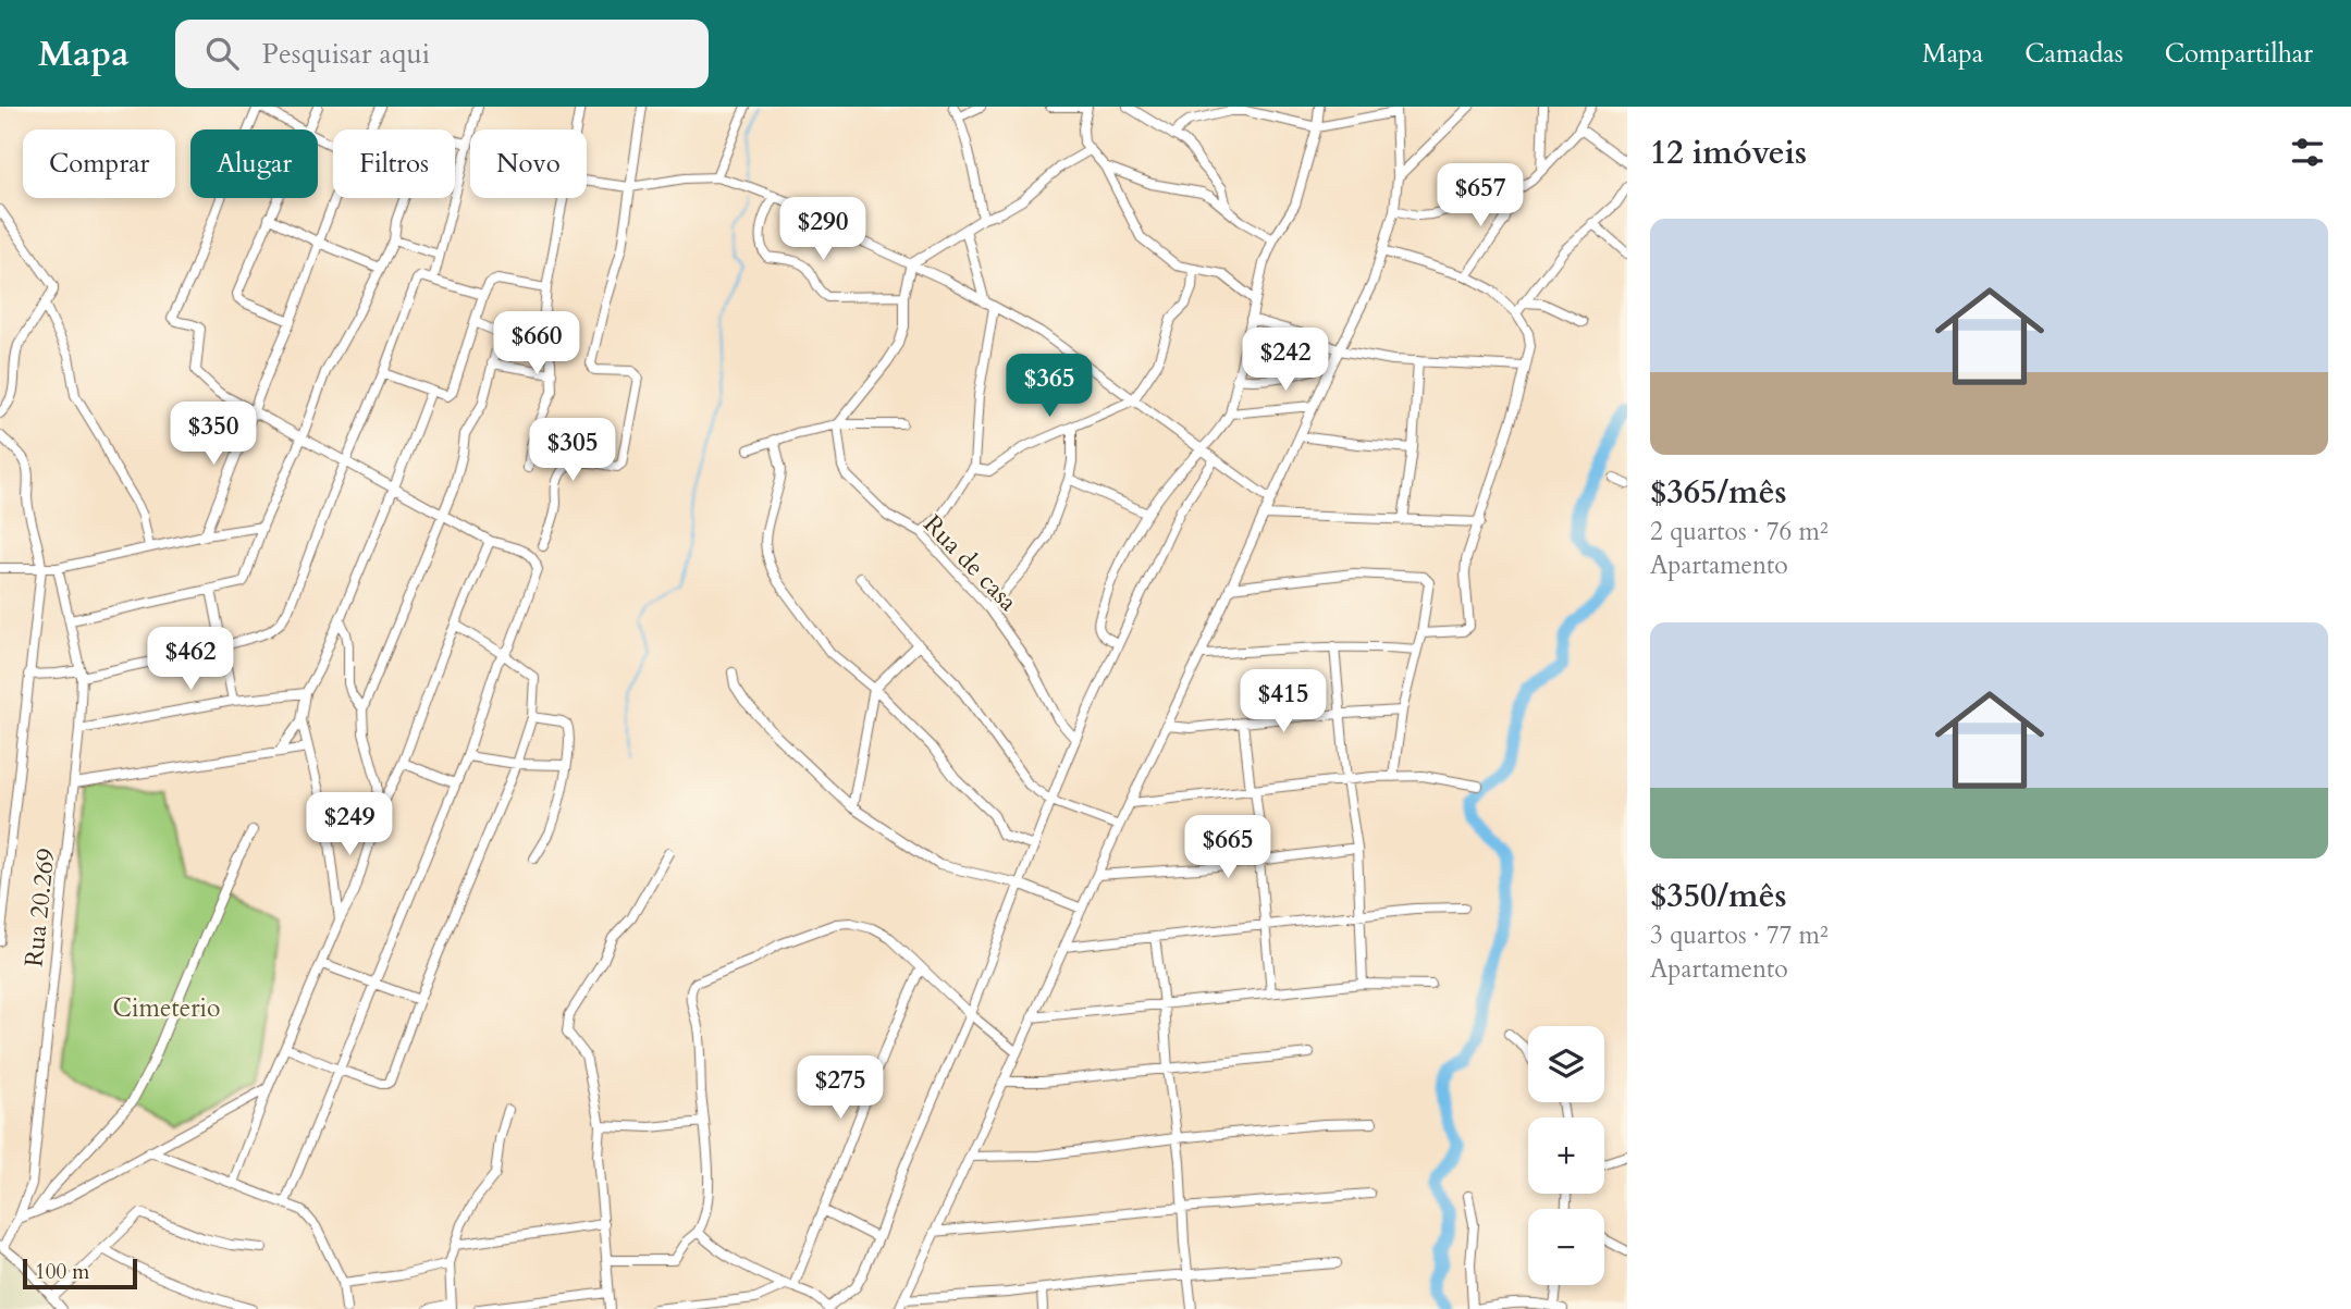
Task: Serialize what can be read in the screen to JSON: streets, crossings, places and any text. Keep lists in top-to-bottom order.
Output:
{
  "streets": {
    "street": ["Rua de casa", "Rua 20.269"]
  },
  "parks": ["Cimeterio"],
  "scale_bar": "100 m",
  "page": {
    "header": "Mapa",
    "search": "Pesquisar aqui",
    "nav": ["Mapa", "Camadas", "Compartilhar"],
    "heading": "12 imóveis",
    "chip": [
      "Comprar",
      "Alugar",
      "Filtros",
      "Novo"
    ],
    "price": [
      "$657",
      "$290",
      "$660",
      "$242",
      "$365",
      "$350",
      "$305",
      "$462",
      "$415",
      "$249",
      "$665",
      "$275"
    ],
    "list": [
      {
        "name": "$365/mês",
        "note": "2 quartos · 76 m² · Apartamento"
      },
      {
        "name": "$350/mês",
        "note": "3 quartos · 77 m² · Apartamento"
      }
    ],
    "map_buttons": ["+", "−"],
    "scale": "100 m"
  }
}
